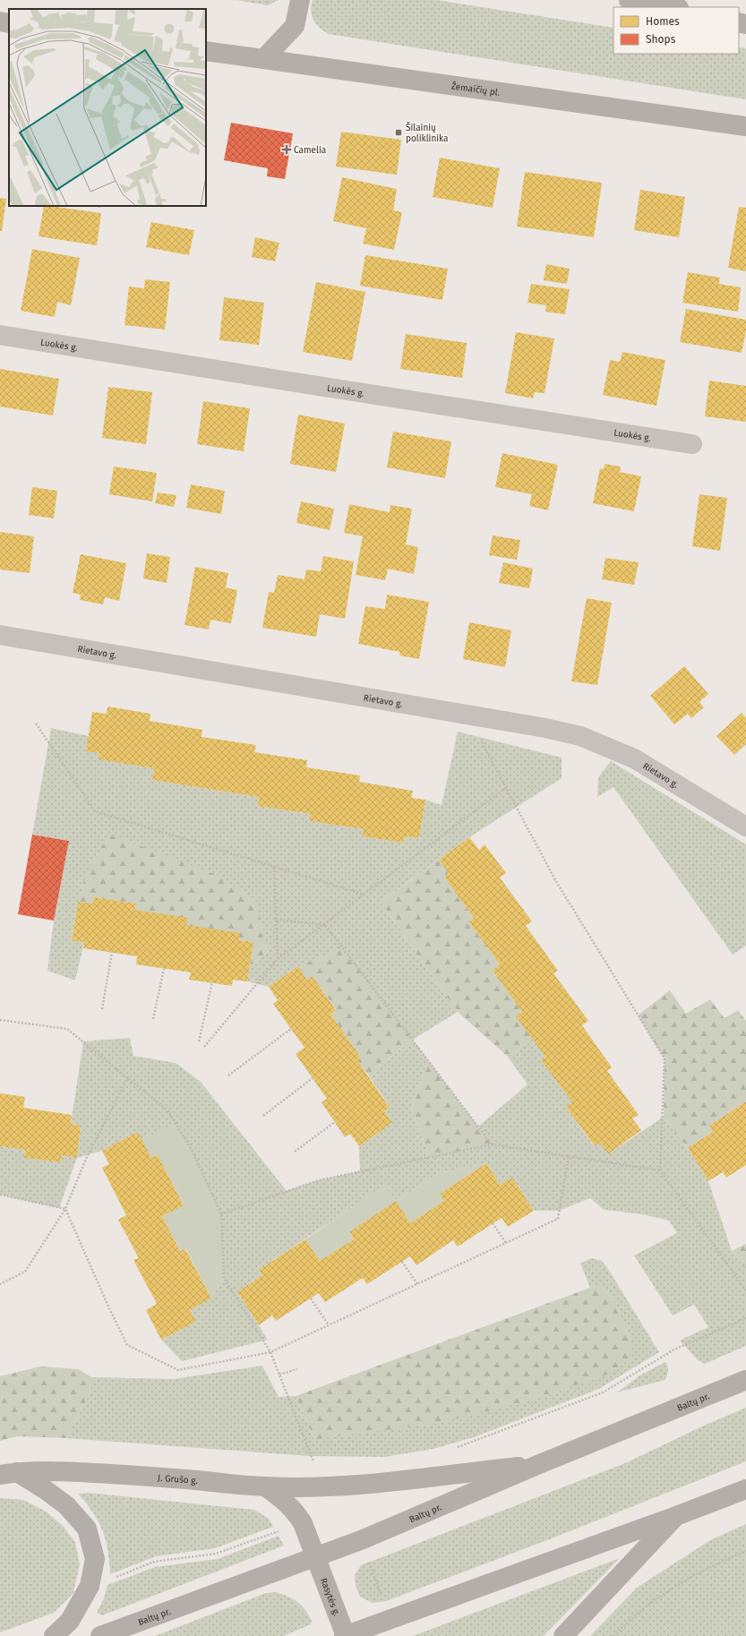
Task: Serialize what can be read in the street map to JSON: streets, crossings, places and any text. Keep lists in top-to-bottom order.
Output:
{
  "streets": {
    "main road": [
      "Žemaičių pl.",
      "Baltų pr.",
      "J. Grušo g.",
      "Rasytės g."
    ],
    "street": ["Luokės g.", "Rietavo g."]
  },
  "crossings": [
    ["Baltų pr.", "J. Grušo g."],
    ["Baltų pr.", "Rasytės g."]
  ],
  "places": {
    "transit": ["Šilainių poliklinika"],
    "health": ["Camelia"]
  },
  "legend": ["Homes", "Shops"]
}
